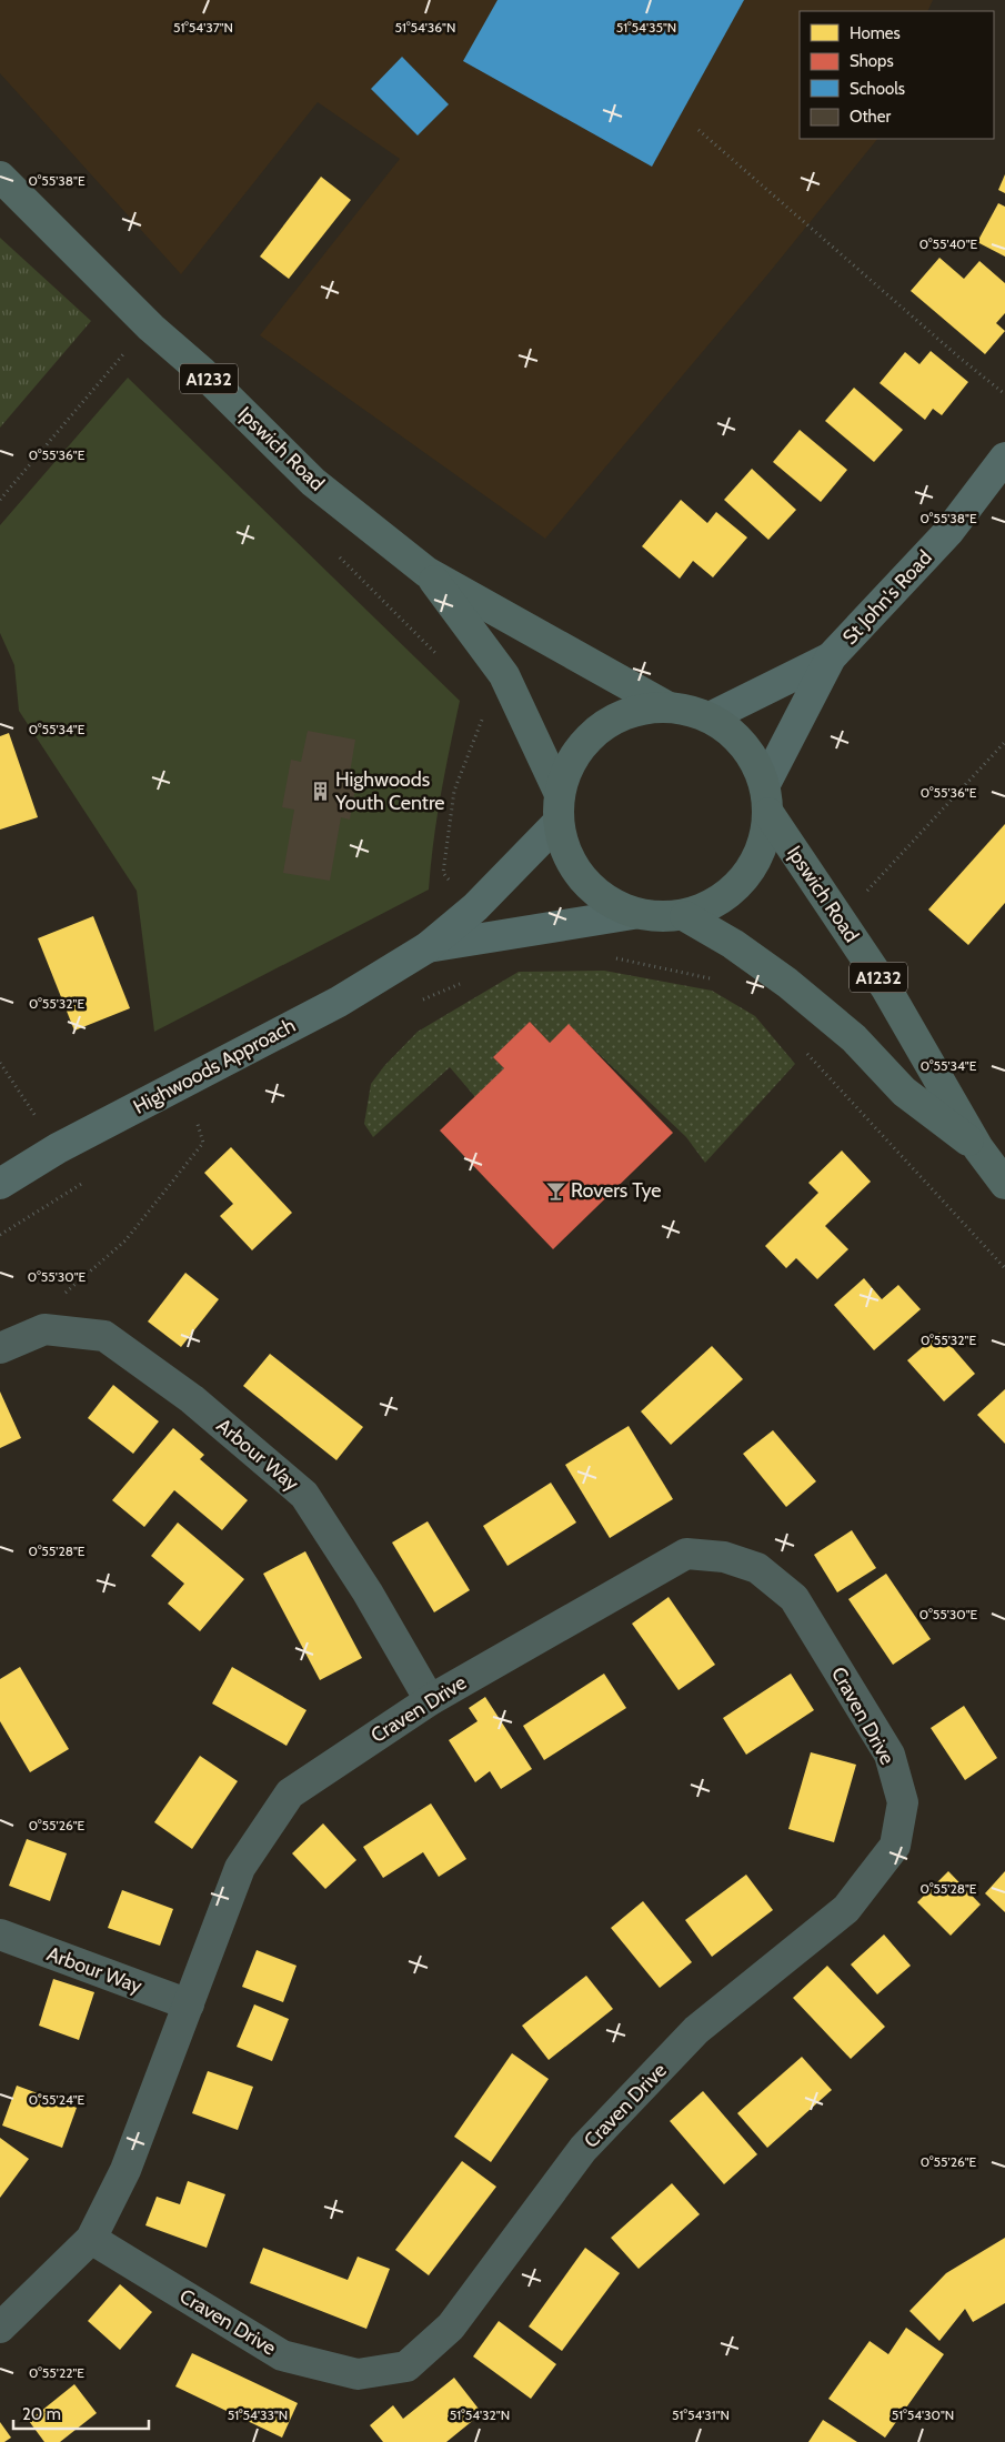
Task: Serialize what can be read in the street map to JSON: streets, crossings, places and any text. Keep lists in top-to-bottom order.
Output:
{
  "streets": {
    "main road": ["A1232", "Ipswich Road"],
    "street": [
      "St John's Road",
      "Highwoods Approach",
      "Arbour Way",
      "Craven Drive"
    ]
  },
  "crossings": [
    ["A1232", "Ipswich Road"],
    ["A1232", "St John's Road"],
    ["A1232", "Highwoods Approach"],
    ["Ipswich Road", "Highwoods Approach"],
    ["Arbour Way", "Craven Drive"]
  ],
  "places": {
    "building": ["Highwoods Youth Centre"],
    "bar": ["Rovers Tye"]
  },
  "legend": [
    "Homes",
    "Shops",
    "Schools",
    "Other"
  ],
  "scale_bar": "20 m",
  "coordinates": [
    "51°54'37\"N",
    "51°54'36\"N",
    "51°54'35\"N",
    "0°55'38\"E",
    "0°55'40\"E",
    "0°55'36\"E",
    "0°55'34\"E",
    "0°55'32\"E",
    "0°55'30\"E",
    "0°55'28\"E",
    "0°55'26\"E",
    "0°55'24\"E",
    "0°55'22\"E",
    "51°54'33\"N",
    "51°54'32\"N",
    "51°54'31\"N",
    "51°54'30\"N"
  ]
}
